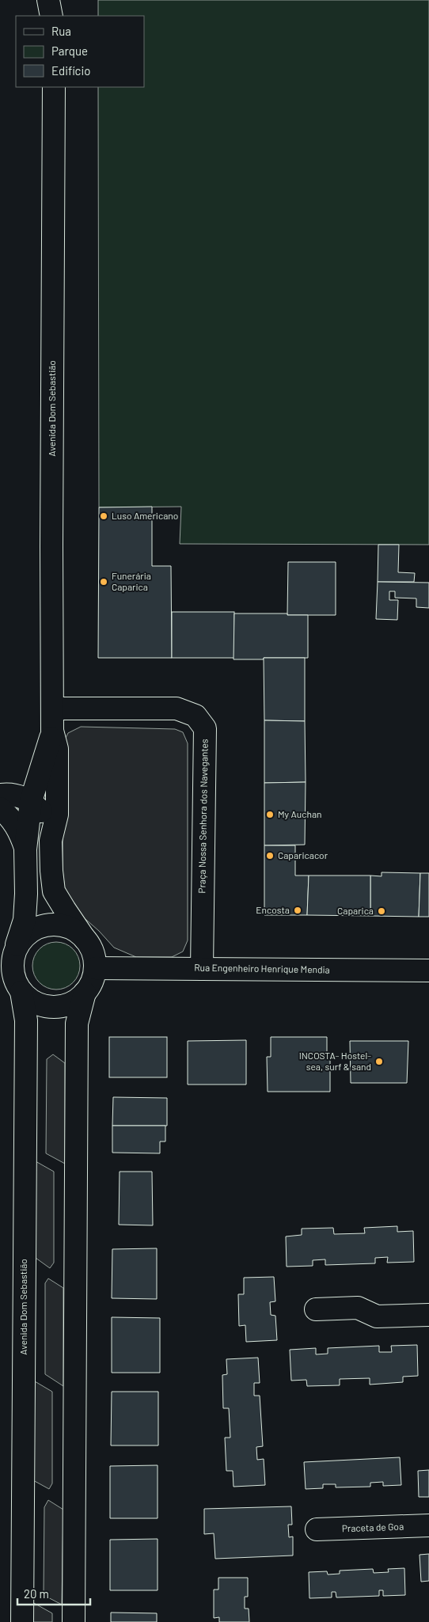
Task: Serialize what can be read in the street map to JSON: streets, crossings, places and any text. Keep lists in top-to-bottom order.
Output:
{
  "streets": {
    "main road": [
      "Avenida Dom Sebastião",
      "Praça Nossa Senhora dos Navegantes",
      "Rua Engenheiro Henrique Mendia",
      "Praceta de Goa"
    ]
  },
  "crossings": [
    ["Avenida Dom Sebastião", "Praça Nossa Senhora dos Navegantes"],
    ["Avenida Dom Sebastião", "Rua Engenheiro Henrique Mendia"],
    ["Praça Nossa Senhora dos Navegantes", "Rua Engenheiro Henrique Mendia"]
  ],
  "places": [
    "Luso Americano",
    "Funerária Caparica",
    "My Auchan",
    "Caparicacor",
    "Encosta",
    "Caparica",
    "INCOSTA- Hostel- sea, surf & sand"
  ],
  "legend": ["Rua", "Parque", "Edifício"],
  "scale_bar": "20 m"
}
